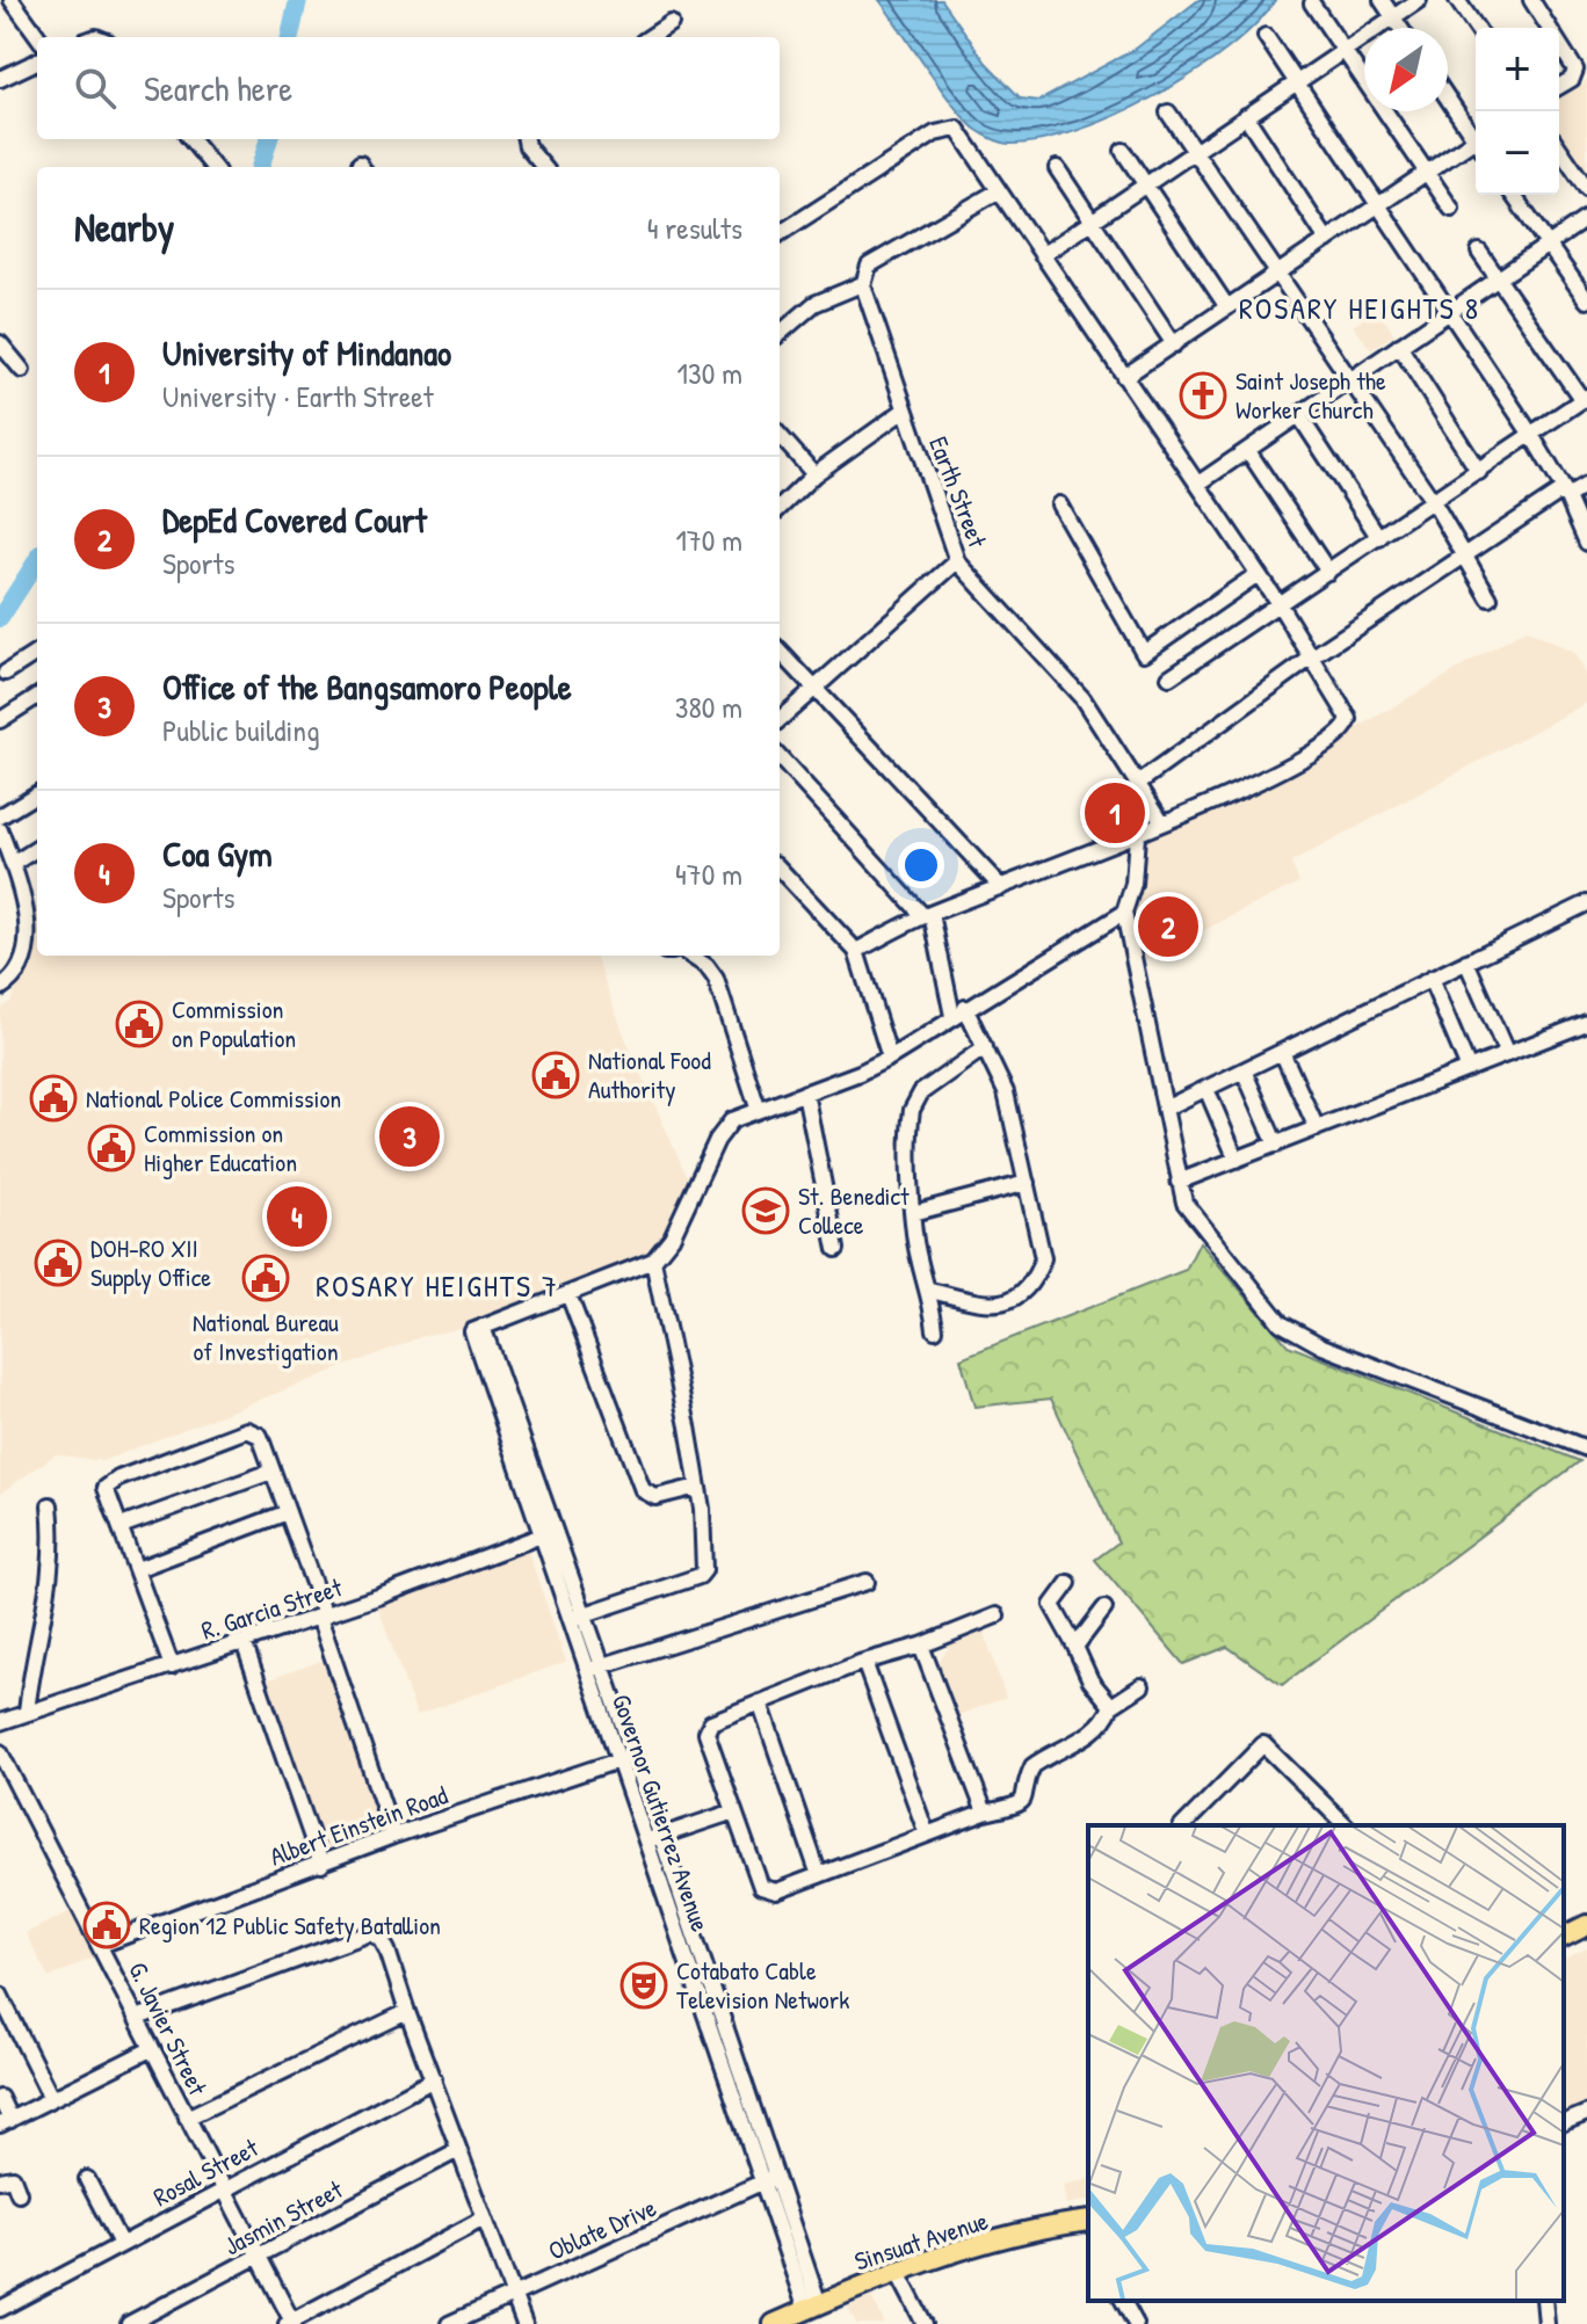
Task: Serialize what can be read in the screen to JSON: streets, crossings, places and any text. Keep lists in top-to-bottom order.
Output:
{
  "streets": {
    "main road": ["Sinsuat Avenue"],
    "street": [
      "Earth Street",
      "R. Garcia Street",
      "Governor Gutierrez Avenue",
      "Albert Einstein Road",
      "G. Javier Street",
      "Rosal Street",
      "Jasmin Street",
      "Oblate Drive"
    ]
  },
  "crossings": [
    ["R. Garcia Street", "Governor Gutierrez Avenue"],
    ["Governor Gutierrez Avenue", "Albert Einstein Road"],
    ["Governor Gutierrez Avenue", "Oblate Drive"],
    ["Governor Gutierrez Avenue", "Sinsuat Avenue"],
    ["Albert Einstein Road", "G. Javier Street"],
    ["G. Javier Street", "Rosal Street"],
    ["G. Javier Street", "Jasmin Street"]
  ],
  "districts": ["ROSARY HEIGHTS 8", "ROSARY HEIGHTS 7"],
  "places": {
    "church": ["Saint Joseph the Worker Church"],
    "public building": [
      "Commission on Population",
      "National Food Authority",
      "National Police Commission",
      "Commission on Higher Education",
      "DOH-RO XII Supply Office",
      "National Bureau of Investigation",
      "Region 12 Public Safety Batallion"
    ],
    "school or university": ["St. Benedict Collece"],
    "theatre": ["Cotabato Cable Television Network"]
  },
  "north": "bottom left",
  "page": {
    "map_buttons": ["+", "−"],
    "search": "Search here",
    "heading": ["Nearby", "4 results"],
    "list": [
      {
        "mark": "1",
        "name": "University of Mindanao",
        "note": "University · Earth Street",
        "value": "130 m"
      },
      {
        "mark": "2",
        "name": "DepEd Covered Court",
        "note": "Sports",
        "value": "170 m"
      },
      {
        "mark": "3",
        "name": "Office of the Bangsamoro People",
        "note": "Public building",
        "value": "380 m"
      },
      {
        "mark": "4",
        "name": "Coa Gym",
        "note": "Sports",
        "value": "470 m"
      }
    ],
    "pins": [
      "1",
      "2",
      "3",
      "4"
    ]
  }
}
